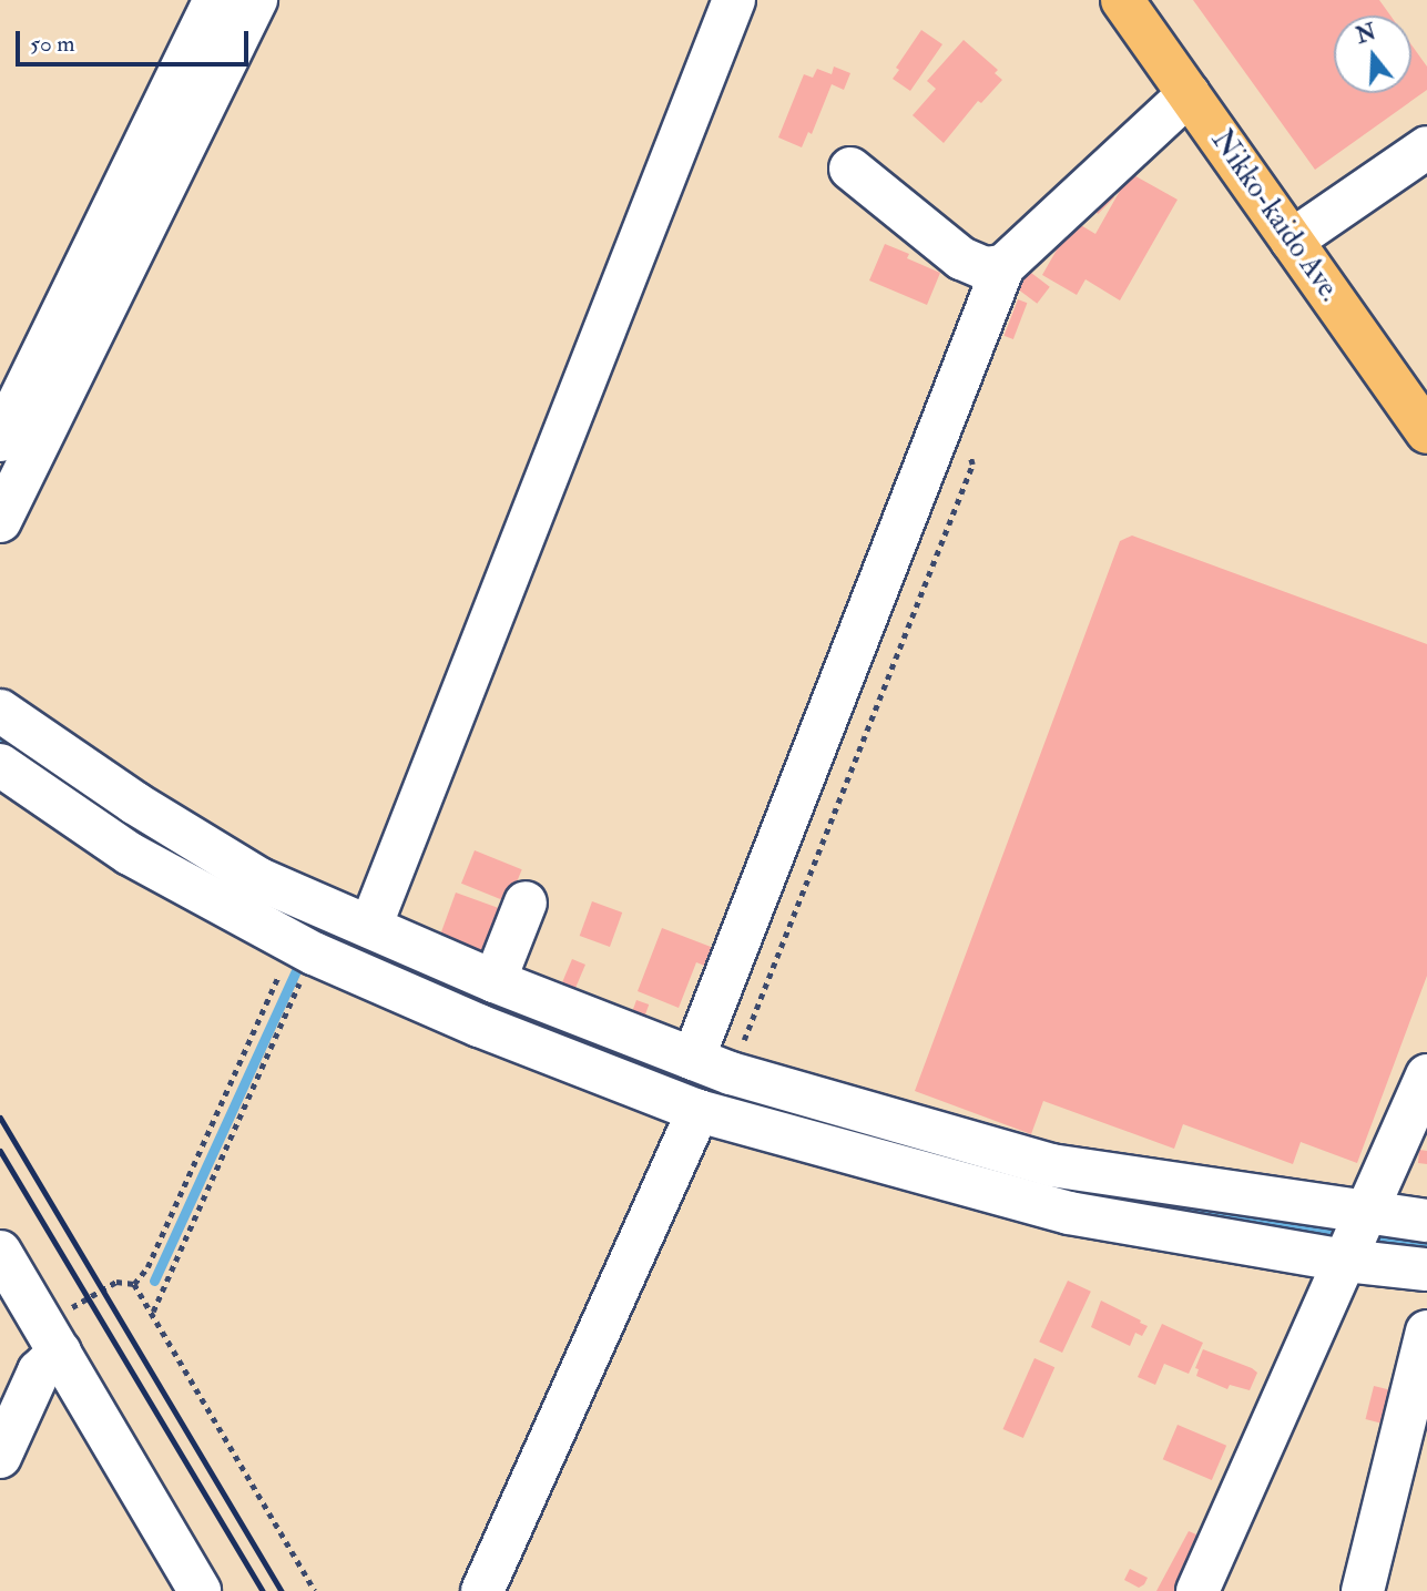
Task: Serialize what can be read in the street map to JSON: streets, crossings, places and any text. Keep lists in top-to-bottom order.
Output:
{
  "streets": {
    "highway": ["Nikko-kaido Ave."]
  },
  "scale_bar": "50 m",
  "north": "top"
}
